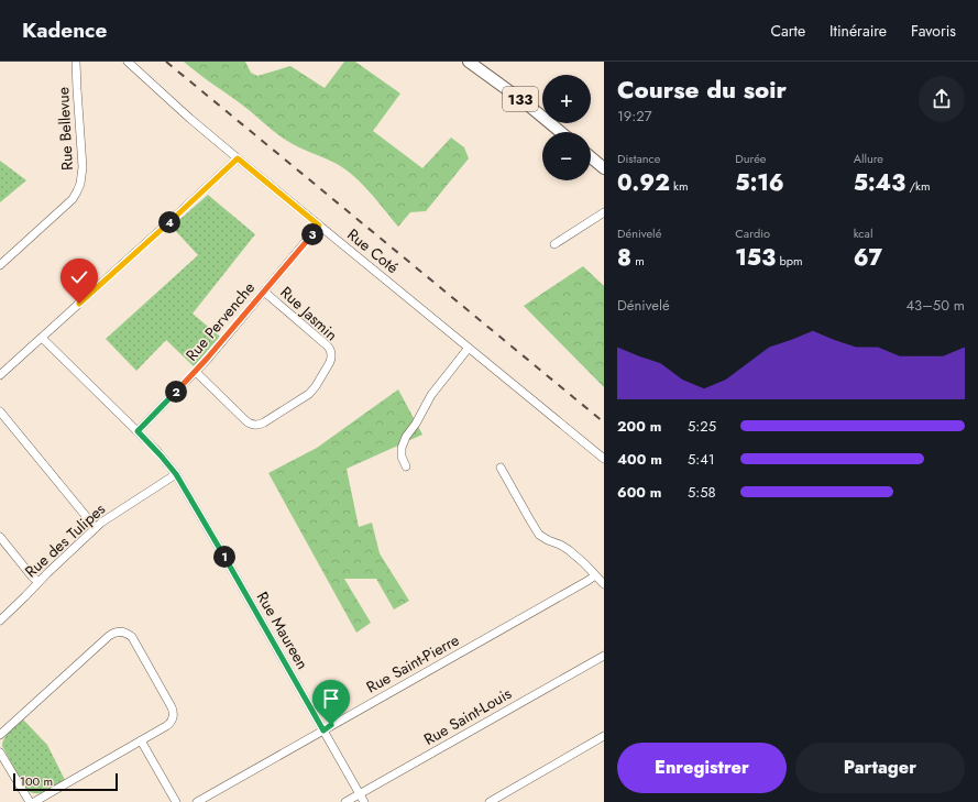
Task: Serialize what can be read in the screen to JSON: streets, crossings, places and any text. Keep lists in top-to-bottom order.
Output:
{
  "streets": {
    "main road": ["133"],
    "street": [
      "Rue Bellevue",
      "Rue Coté",
      "Rue Jasmin",
      "Rue Pervenche",
      "Rue des Tulipes",
      "Rue Maureen",
      "Rue Saint-Pierre",
      "Rue Saint-Louis"
    ]
  },
  "crossings": [
    ["Rue Coté", "Rue Pervenche"],
    ["Rue Jasmin", "Rue Pervenche"],
    ["Rue Pervenche", "Rue Maureen"],
    ["Rue des Tulipes", "Rue Maureen"],
    ["Rue Maureen", "Rue Saint-Pierre"],
    ["Rue Maureen", "Rue Saint-Louis"]
  ],
  "scale_bar": "100 m",
  "page": {
    "header": "Kadence",
    "nav": ["Carte", "Itinéraire", "Favoris"],
    "heading": ["Course du soir", "19:27"],
    "map_buttons": ["+", "−"],
    "stats": [
      ["Distance", "0.92 km"],
      ["Durée", "5:16"],
      ["Allure", "5:43 /km"],
      ["Dénivelé", "8 m"],
      ["Cardio", "153 bpm"],
      ["kcal", "67"]
    ],
    "pins": [
      "4",
      "3",
      "2",
      "1"
    ],
    "chart": ["Dénivelé", "43–50 m"],
    "list": [
      {
        "name": "200 m",
        "note": "5:25"
      },
      {
        "name": "400 m",
        "note": "5:41"
      },
      {
        "name": "600 m",
        "note": "5:58"
      }
    ],
    "buttons": ["Enregistrer", "Partager"],
    "scale": "100 m"
  }
}
